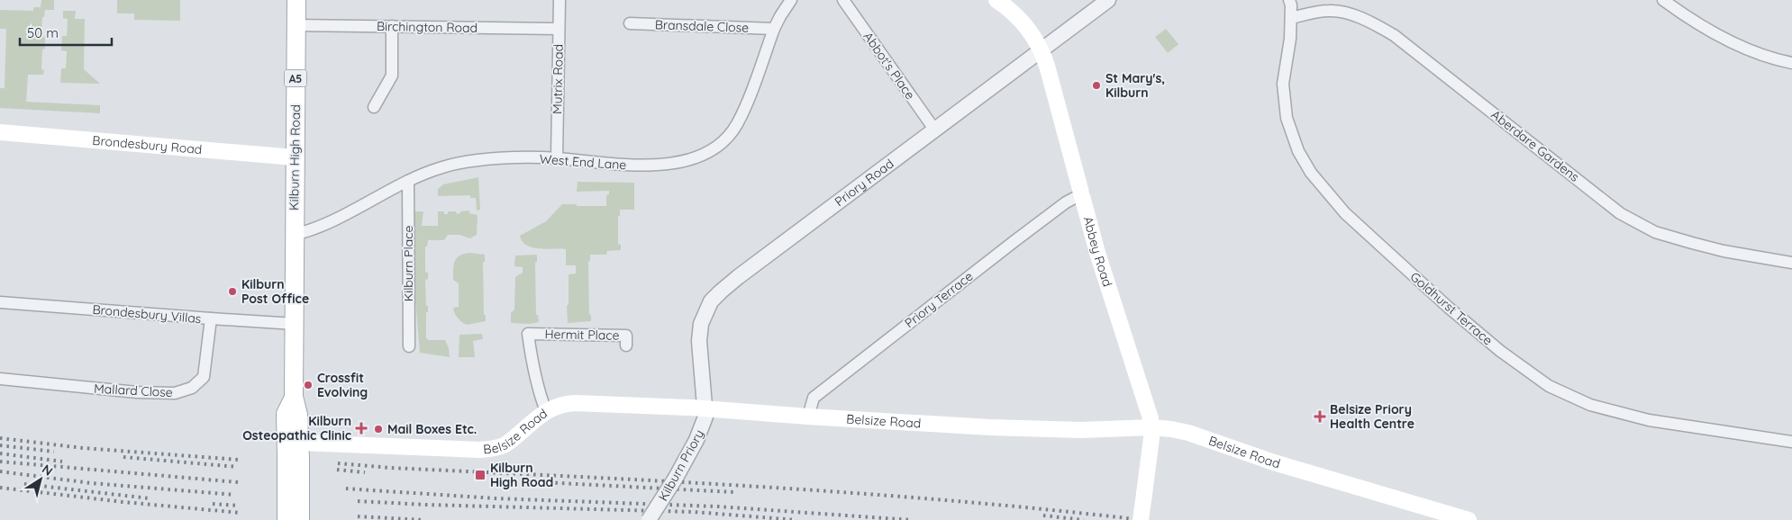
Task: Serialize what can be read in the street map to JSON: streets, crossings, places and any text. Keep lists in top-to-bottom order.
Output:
{
  "streets": {
    "main road": [
      "A5",
      "Brondesbury Road",
      "Kilburn High Road",
      "Abbey Road",
      "Belsize Road"
    ],
    "street": [
      "Bransdale Close",
      "Birchington Road",
      "Abbot's Place",
      "Mutrix Road",
      "Aberdare Gardens",
      "West End Lane",
      "Priory Road",
      "Kilburn Place",
      "Priory Terrace",
      "Goldhurst Terrace",
      "Brondesbury Villas",
      "Hermit Place",
      "Mallard Close",
      "Kilburn Priory"
    ]
  },
  "crossings": [
    ["Bransdale Close", "West End Lane"],
    ["Birchington Road", "Mutrix Road"],
    ["Birchington Road", "Kilburn High Road"],
    ["Abbot's Place", "Priory Road"],
    ["Mutrix Road", "West End Lane"],
    ["Brondesbury Road", "Kilburn High Road"],
    ["Aberdare Gardens", "Goldhurst Terrace"],
    ["Kilburn High Road", "West End Lane"],
    ["Kilburn High Road", "Brondesbury Villas"],
    ["Kilburn High Road", "Belsize Road"],
    ["West End Lane", "Kilburn Place"],
    ["Priory Road", "Abbey Road"],
    ["Priory Road", "Belsize Road"],
    ["Priory Road", "Kilburn Priory"],
    ["Abbey Road", "Priory Terrace"],
    ["Abbey Road", "Belsize Road"],
    ["Priory Terrace", "Belsize Road"],
    ["Brondesbury Villas", "Mallard Close"],
    ["Hermit Place", "Belsize Road"],
    ["Belsize Road", "Kilburn Priory"]
  ],
  "places": {
    "other": [
      "St Mary's, Kilburn",
      "Kilburn Post Office",
      "Crossfit Evolving",
      "Mail Boxes Etc."
    ],
    "health": ["Belsize Priory Health Centre", "Kilburn Osteopathic Clinic"],
    "transit": ["Kilburn High Road"]
  },
  "scale_bar": "50 m",
  "north": "top right"
}
